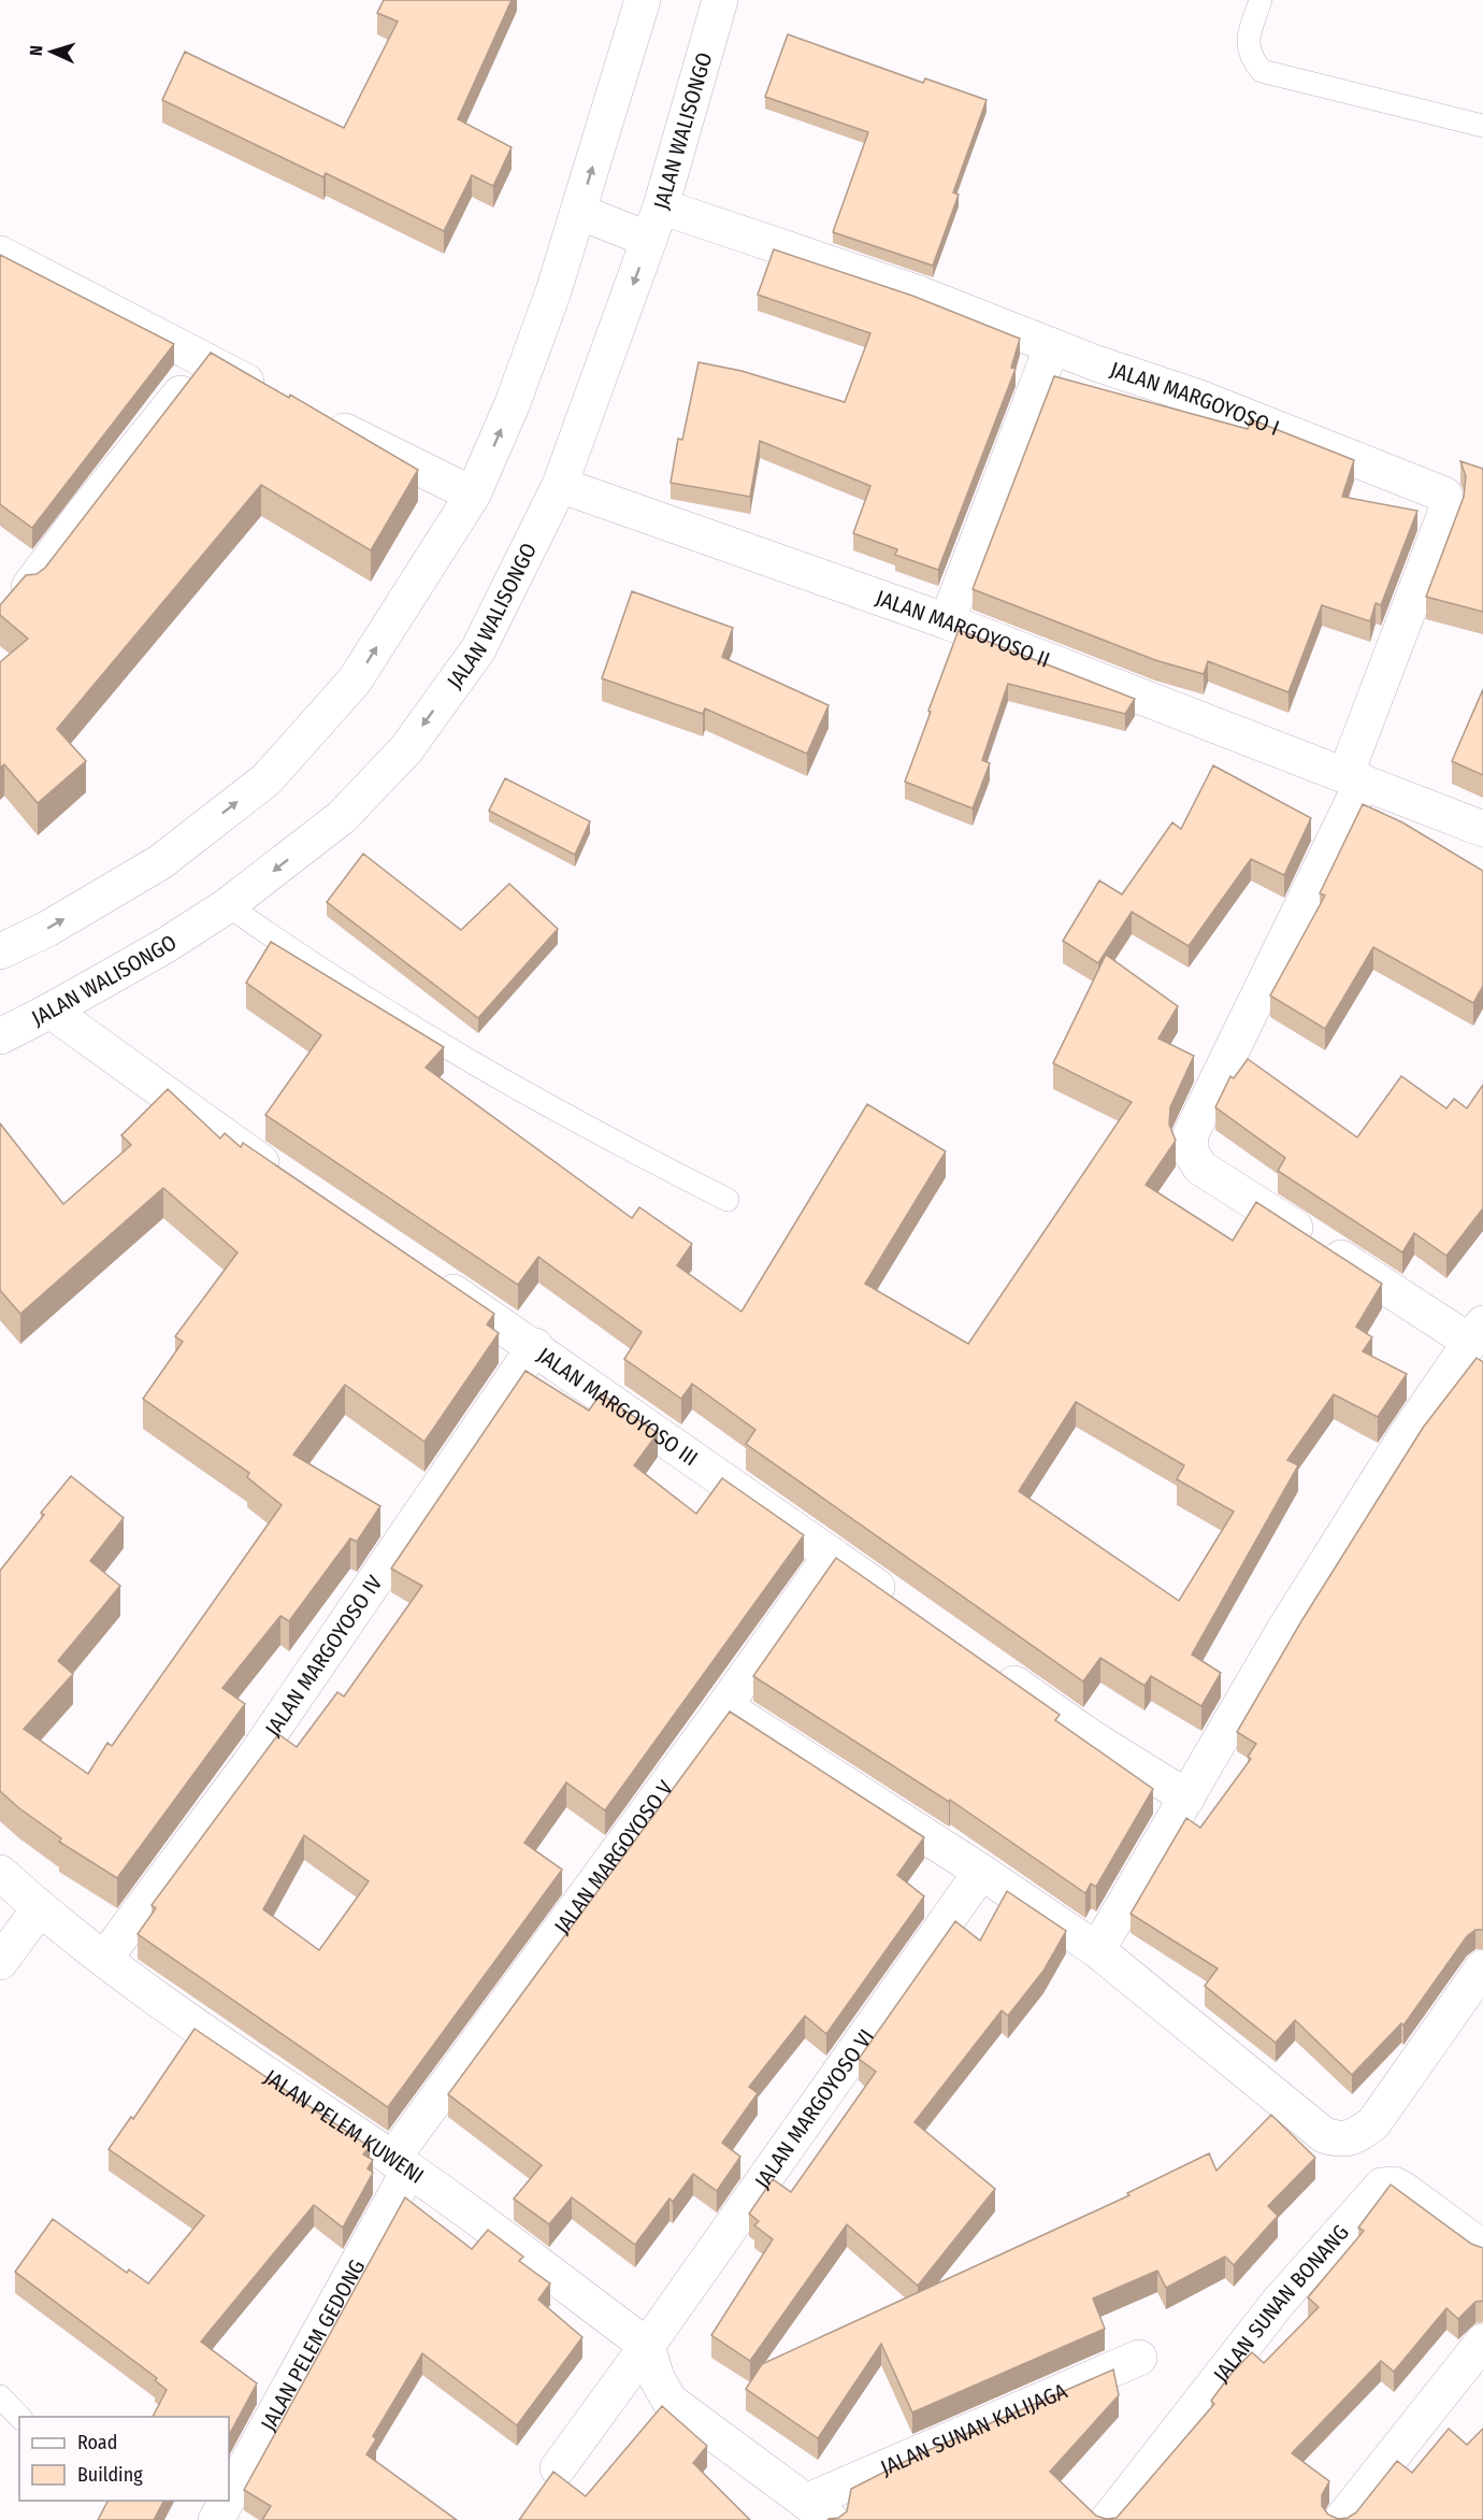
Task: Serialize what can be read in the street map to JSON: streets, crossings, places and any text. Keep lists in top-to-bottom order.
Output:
{
  "streets": {
    "main road": [
      "JALAN WALISONGO",
      "JALAN MARGOYOSO I",
      "JALAN MARGOYOSO II",
      "JALAN MARGOYOSO III",
      "JALAN MARGOYOSO IV",
      "JALAN MARGOYOSO V",
      "JALAN MARGOYOSO VI",
      "JALAN PELEM KUWENI",
      "JALAN SUNAN BONANG",
      "JALAN PELEM GEDONG",
      "JALAN SUNAN KALIJAGA"
    ]
  },
  "crossings": [
    ["JALAN WALISONGO", "JALAN MARGOYOSO I"],
    ["JALAN WALISONGO", "JALAN MARGOYOSO II"],
    ["JALAN MARGOYOSO I", "JALAN MARGOYOSO II"],
    ["JALAN MARGOYOSO III", "JALAN MARGOYOSO IV"],
    ["JALAN MARGOYOSO III", "JALAN MARGOYOSO V"],
    ["JALAN MARGOYOSO IV", "JALAN PELEM KUWENI"],
    ["JALAN MARGOYOSO V", "JALAN PELEM KUWENI"],
    ["JALAN MARGOYOSO V", "JALAN PELEM GEDONG"],
    ["JALAN MARGOYOSO VI", "JALAN PELEM KUWENI"],
    ["JALAN MARGOYOSO VI", "JALAN SUNAN KALIJAGA"],
    ["JALAN PELEM KUWENI", "JALAN PELEM GEDONG"],
    ["JALAN PELEM KUWENI", "JALAN SUNAN KALIJAGA"]
  ],
  "legend": ["Road", "Building"],
  "north": "left"
}
